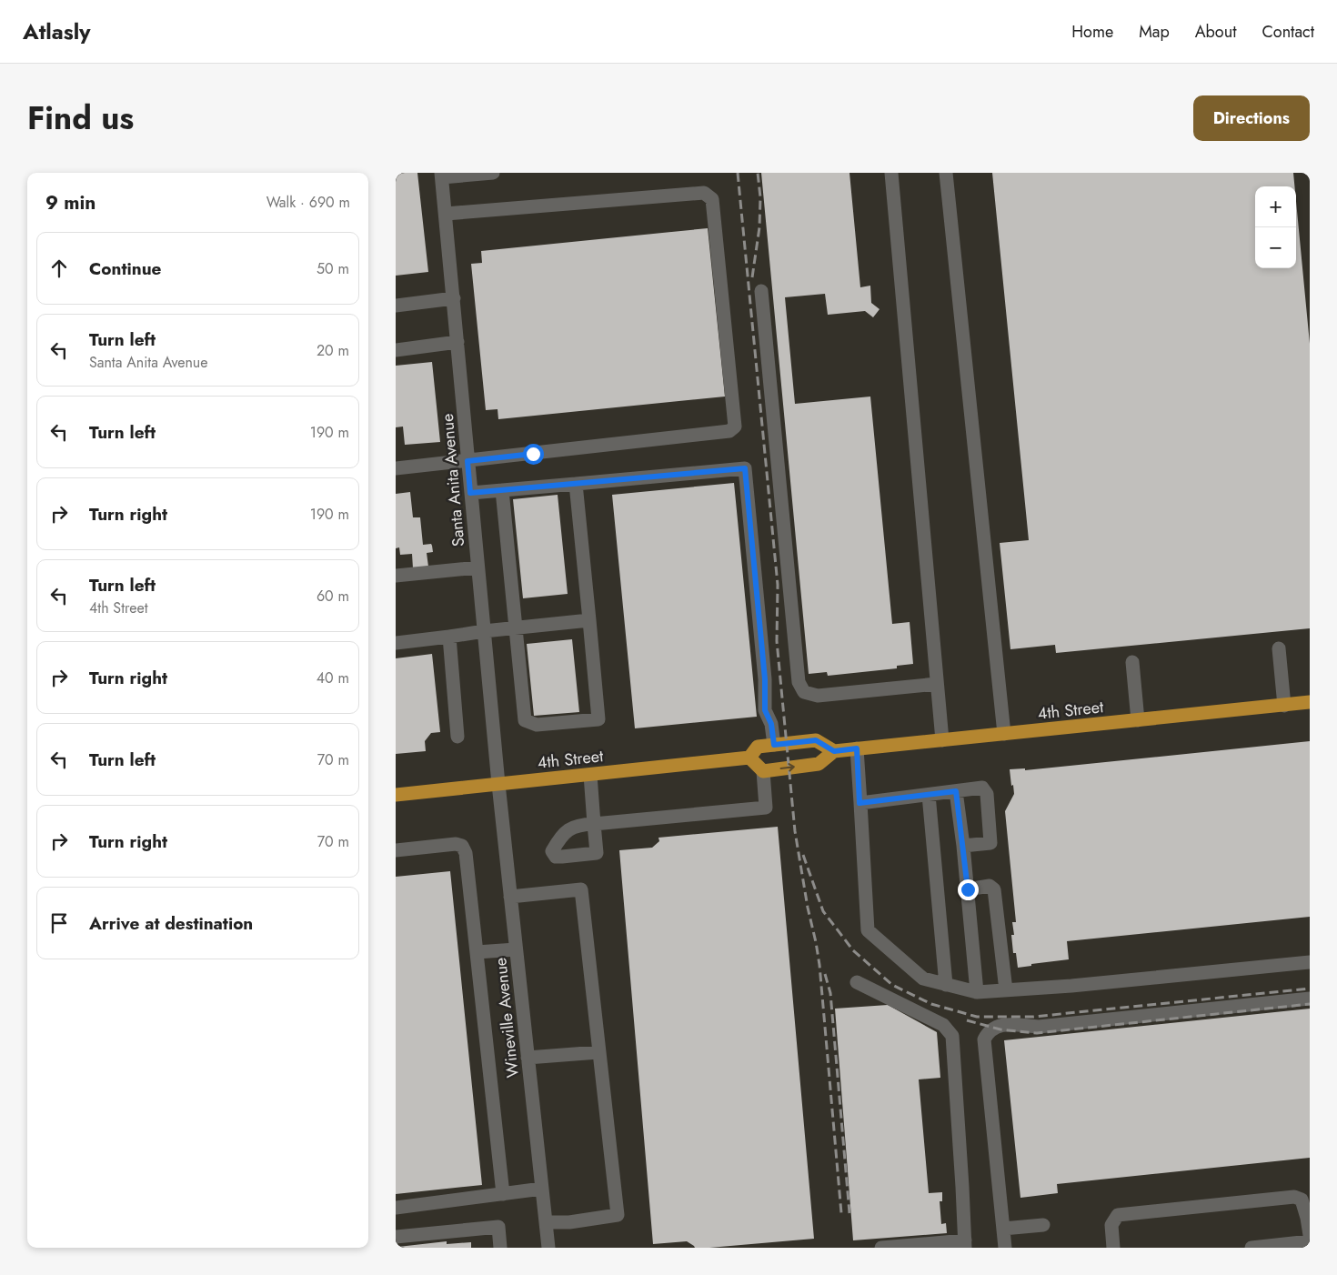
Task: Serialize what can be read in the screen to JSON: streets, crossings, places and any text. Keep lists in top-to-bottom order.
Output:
{
  "streets": {
    "main road": ["4th Street"],
    "street": ["Santa Anita Avenue", "Wineville Avenue"]
  },
  "crossings": [
    ["Santa Anita Avenue", "4th Street"],
    ["Santa Anita Avenue", "Wineville Avenue"],
    ["4th Street", "Wineville Avenue"]
  ],
  "page": {
    "header": "Atlasly",
    "nav": [
      "Home",
      "Map",
      "About",
      "Contact"
    ],
    "title": "Find us",
    "buttons": "Directions",
    "heading": ["9 min", "Walk · 690 m"],
    "map_buttons": ["+", "−"],
    "list": [
      ["Continue", "50 m"],
      ["Turn left", "Santa Anita Avenue", "20 m"],
      ["Turn left", "190 m"],
      ["Turn right", "190 m"],
      ["Turn left", "4th Street", "60 m"],
      ["Turn right", "40 m"],
      ["Turn left", "70 m"],
      ["Turn right", "70 m"],
      "Arrive at destination"
    ]
  }
}
